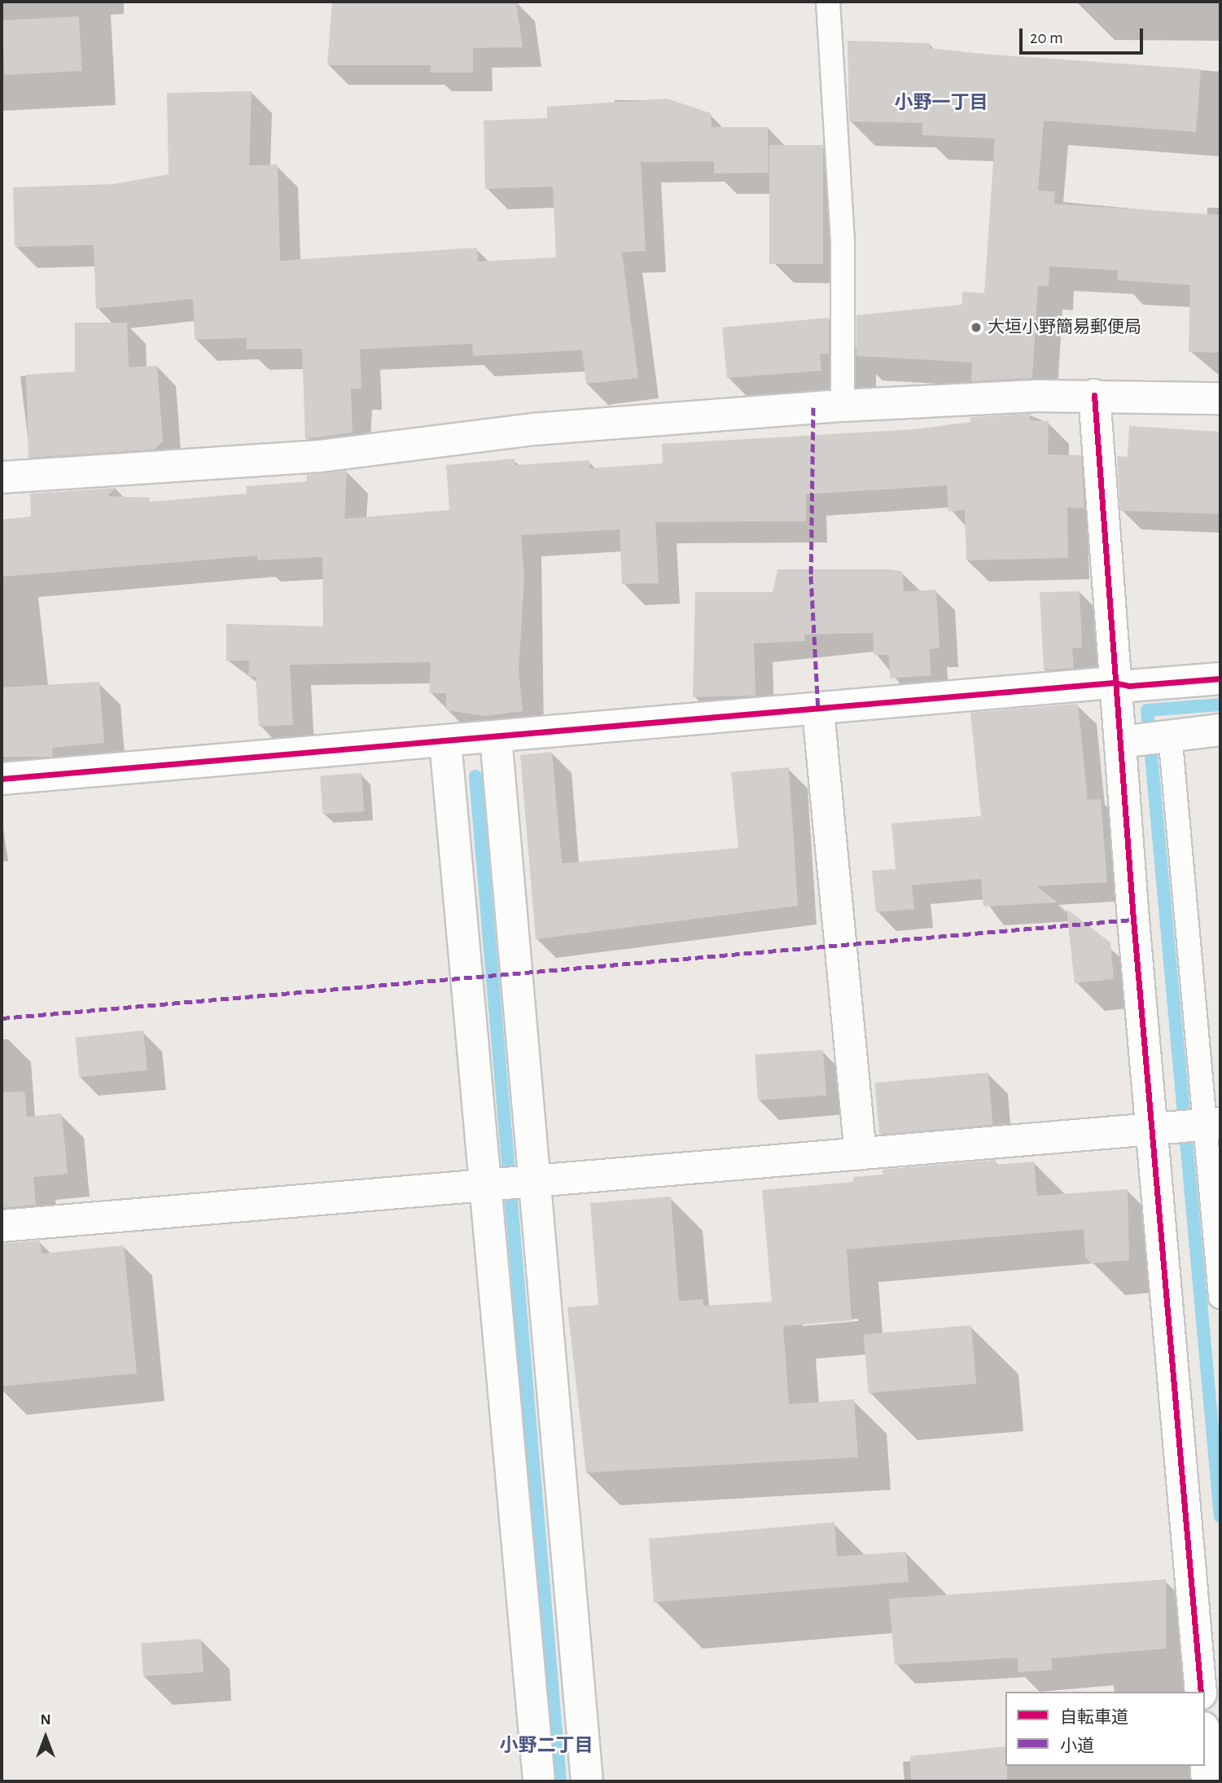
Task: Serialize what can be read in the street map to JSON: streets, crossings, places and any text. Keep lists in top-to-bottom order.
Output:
{
  "districts": ["小野一丁目", "小野二丁目"],
  "places": ["大垣小野簡易郵便局"],
  "legend": ["自転車道", "小道"],
  "scale_bar": "20 m",
  "north": "top"
}
